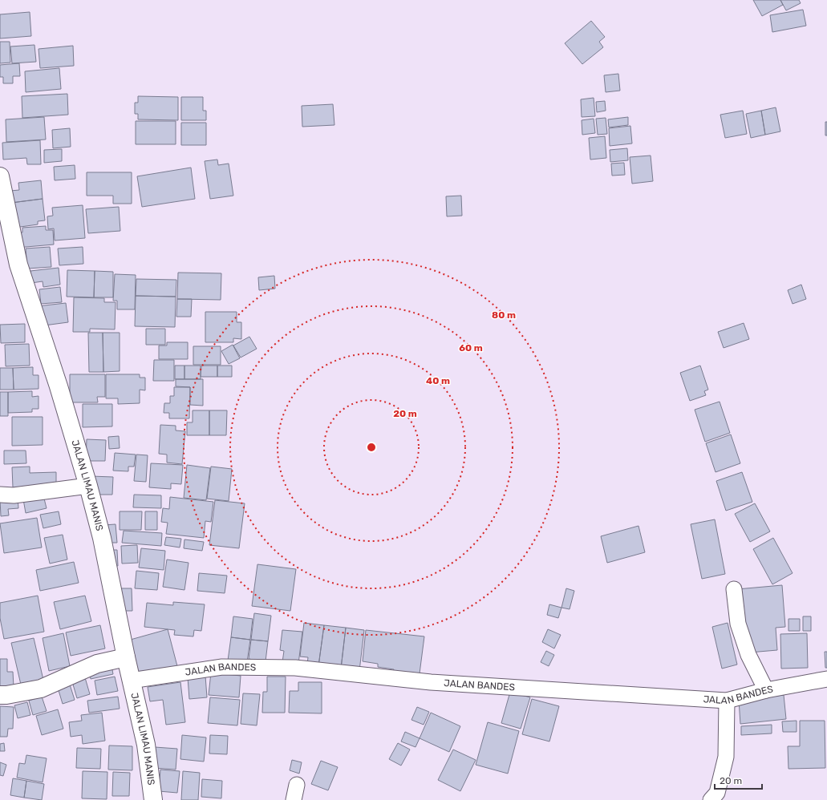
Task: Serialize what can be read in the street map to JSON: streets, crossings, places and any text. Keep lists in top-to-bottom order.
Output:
{
  "streets": {
    "street": ["JALAN LIMAU MANIS", "JALAN BANDES"]
  },
  "crossings": [
    ["JALAN LIMAU MANIS", "JALAN BANDES"]
  ],
  "scale_bar": "20 m",
  "rings": [
    "80 m",
    "60 m",
    "40 m",
    "20 m"
  ]
}
